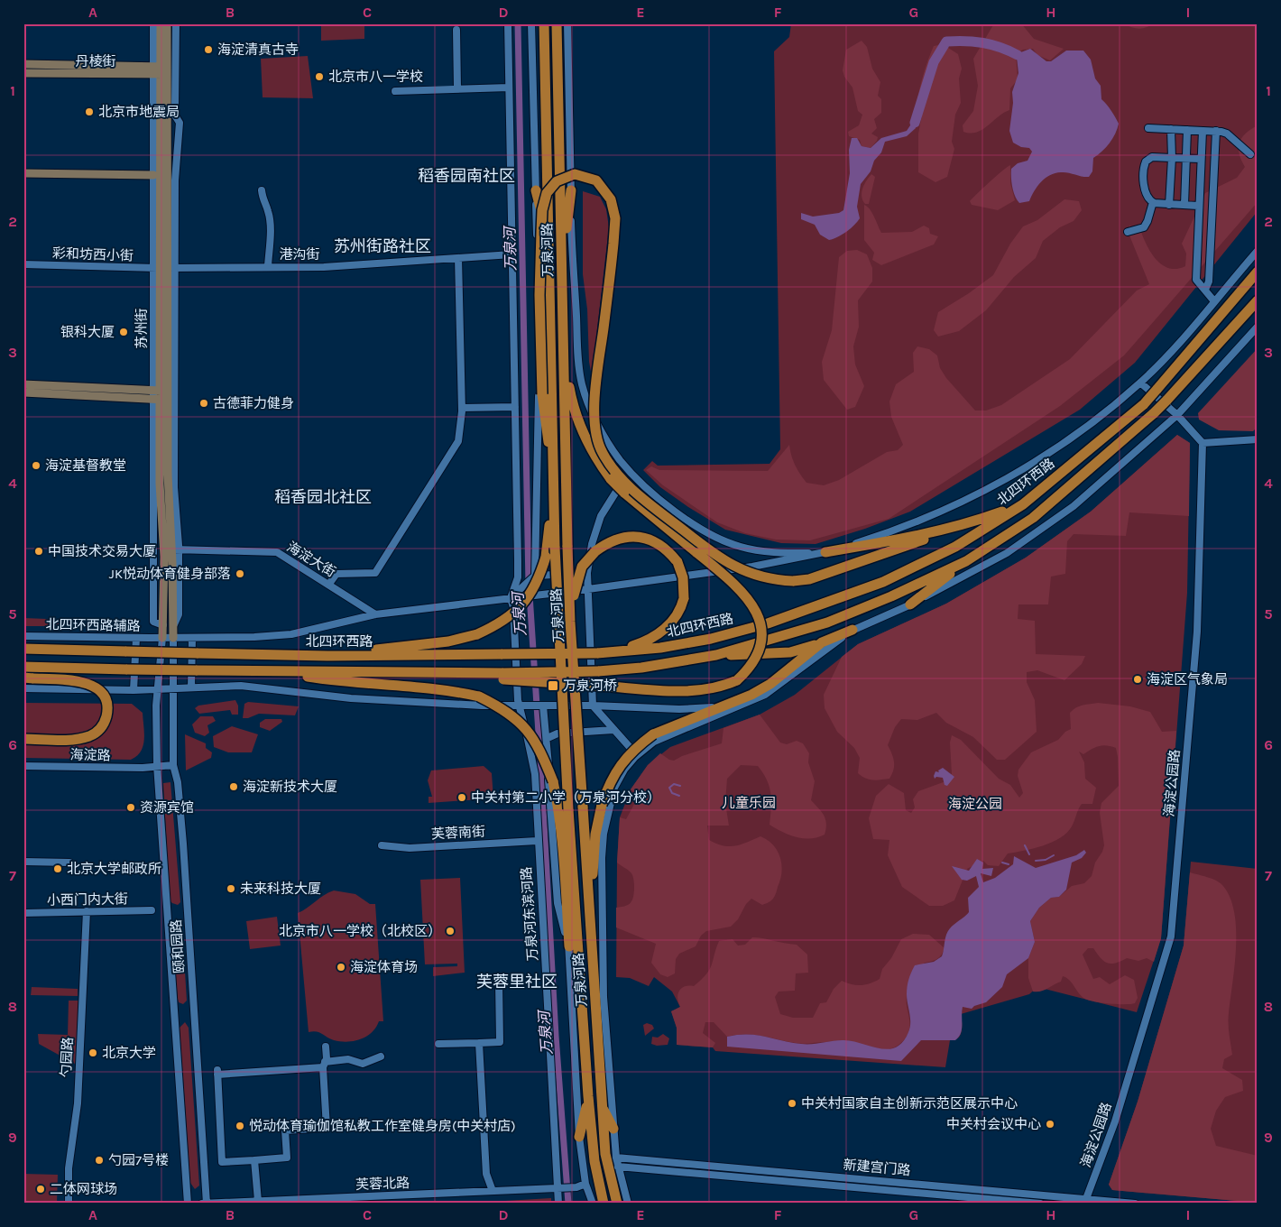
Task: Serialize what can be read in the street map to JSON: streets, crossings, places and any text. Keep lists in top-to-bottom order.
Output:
{
  "streets": {
    "highway": ["万泉河路", "北四环西路"],
    "main road": ["丹棱街", "苏州街"],
    "street": [
      "彩和坊西小街",
      "港沟街",
      "海淀大街",
      "北四环西路辅路",
      "海淀路",
      "海淀公园路",
      "芙蓉南街",
      "小西门内大街",
      "万泉河东滨河路",
      "颐和园路",
      "勺园路",
      "新建宫门路",
      "芙蓉北路"
    ]
  },
  "crossings": [
    ["丹棱街", "苏州街"],
    ["万泉河路", "北四环西路"],
    ["万泉河路", "万泉河东滨河路"],
    ["万泉河路", "新建宫门路"],
    ["万泉河路", "芙蓉北路"],
    ["彩和坊西小街", "港沟街"],
    ["彩和坊西小街", "苏州街"],
    ["港沟街", "苏州街"],
    ["苏州街", "北四环西路"],
    ["苏州街", "海淀大街"],
    ["苏州街", "北四环西路辅路"],
    ["苏州街", "颐和园路"],
    ["北四环西路", "海淀大街"],
    ["北四环西路", "北四环西路辅路"],
    ["北四环西路", "万泉河东滨河路"],
    ["北四环西路", "颐和园路"],
    ["北四环西路辅路", "颐和园路"],
    ["海淀路", "颐和园路"],
    ["海淀公园路", "新建宫门路"],
    ["芙蓉南街", "万泉河东滨河路"],
    ["小西门内大街", "勺园路"],
    ["万泉河东滨河路", "芙蓉北路"],
    ["颐和园路", "芙蓉北路"]
  ],
  "districts": [
    "稻香园南社区",
    "苏州街路社区",
    "稻香园北社区",
    "芙蓉里社区"
  ],
  "water": ["万泉河"],
  "parks": ["儿童乐园", "海淀公园"],
  "places": {
    "other": [
      "海淀清真古寺",
      "北京市八一学校",
      "北京市地震局",
      "银科大厦",
      "古德菲力健身",
      "海淀基督教堂",
      "中国技术交易大厦",
      "JK悦动体育健身部落",
      "海淀区气象局",
      "海淀新技术大厦",
      "中关村第二小学（万泉河分校）",
      "资源宾馆",
      "北京大学邮政所",
      "未来科技大厦",
      "北京市八一学校（北校区）",
      "海淀体育场",
      "北京大学",
      "中关村国家自主创新示范区展示中心",
      "中关村会议中心",
      "悦动体育瑜伽馆私教工作室健身房(中关村店)",
      "勺园7号楼",
      "二体网球场"
    ],
    "transit": ["万泉河桥"]
  },
  "grid": {
    "columns": [
      "A",
      "B",
      "C",
      "D",
      "E",
      "F",
      "G",
      "H",
      "I"
    ],
    "rows": [
      "1",
      "2",
      "3",
      "4",
      "5",
      "6",
      "7",
      "8",
      "9"
    ]
  }
}
